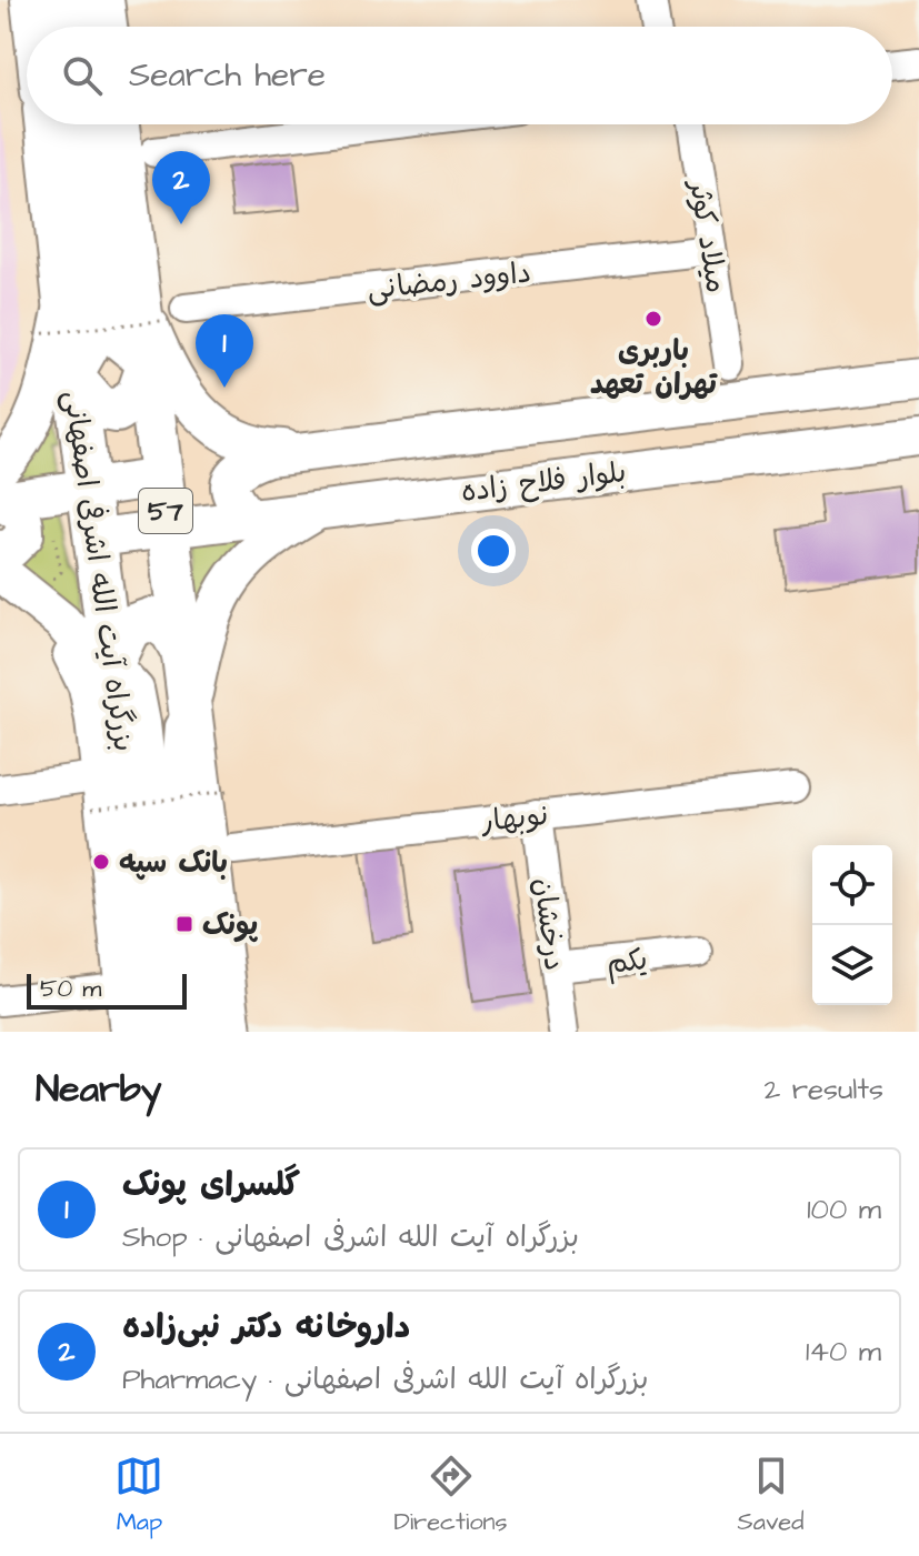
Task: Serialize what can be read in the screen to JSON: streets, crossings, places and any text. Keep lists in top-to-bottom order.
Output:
{
  "streets": {
    "highway": ["57", "بزرگراه آیت الله اشرفی اصفهانی"],
    "main road": ["بلوار فلاح زاده"],
    "street": [
      "میلاد کوثر",
      "داوود رمضانی",
      "نوبهار",
      "درخشان",
      "یکم"
    ]
  },
  "crossings": [
    ["میلاد کوثر", "داوود رمضانی"],
    ["داوود رمضانی", "57"],
    ["بلوار فلاح زاده", "57"],
    ["بلوار فلاح زاده", "بزرگراه آیت الله اشرفی اصفهانی"],
    ["نوبهار", "درخشان"],
    ["درخشان", "یکم"]
  ],
  "places": {
    "other": ["باربری تهران تعهد", "بانک سپه"],
    "transit": ["پونک"]
  },
  "scale_bar": "50 m",
  "page": {
    "search": "Search here",
    "pins": ["2", "1"],
    "scale": "50 m",
    "heading": ["Nearby", "2 results"],
    "list": [
      {
        "mark": "1",
        "name": "گلسرای پونک",
        "note": "Shop · بزرگراه آیت الله اشرفی اصفهانی",
        "value": "100 m"
      },
      {
        "mark": "2",
        "name": "داروخانه دکتر نبی‌زاده",
        "note": "Pharmacy · بزرگراه آیت الله اشرفی اصفهانی",
        "value": "140 m"
      }
    ],
    "nav": ["Map", "Directions", "Saved"]
  }
}
